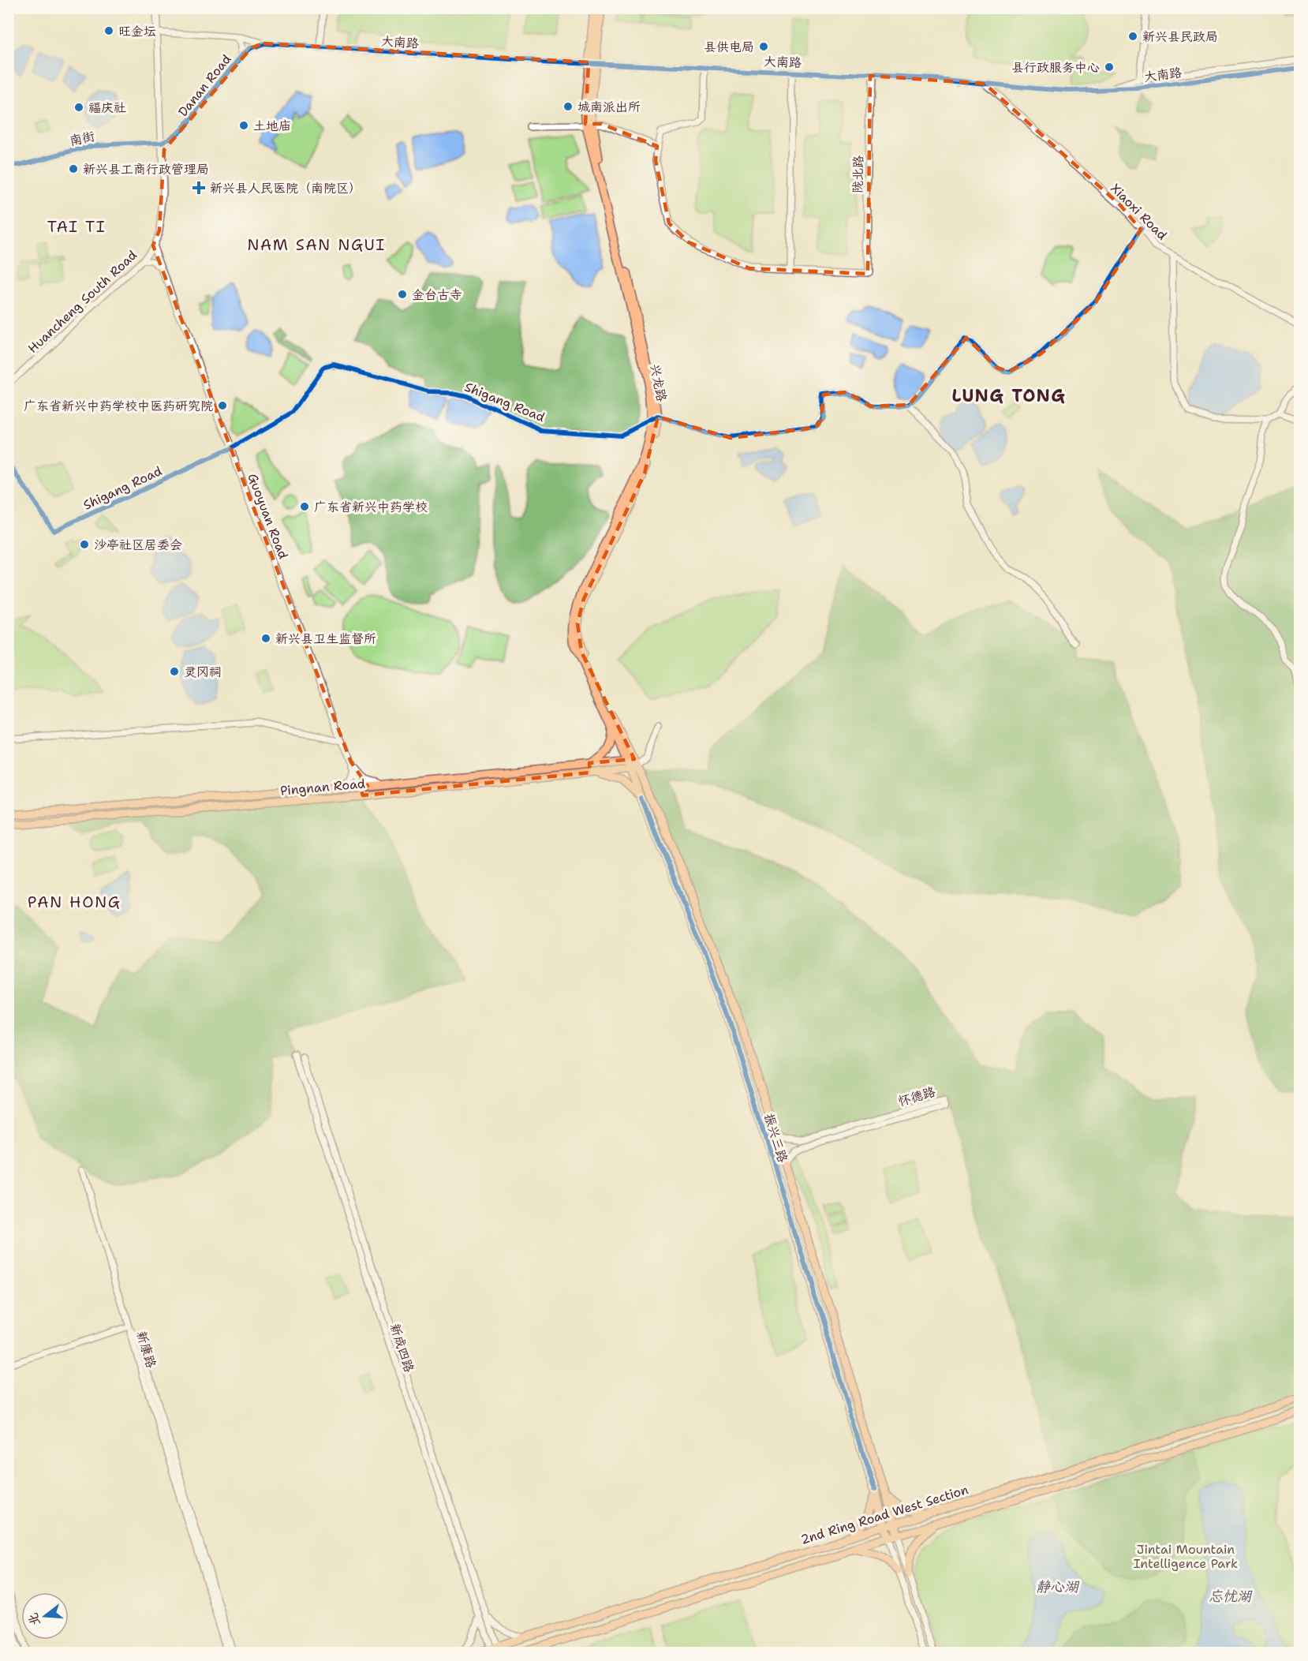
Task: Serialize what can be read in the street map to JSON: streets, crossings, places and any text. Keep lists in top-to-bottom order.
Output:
{
  "streets": {
    "main road": [
      "兴龙路",
      "Pingnan Road",
      "振兴三路",
      "2nd Ring Road West Section"
    ],
    "street": [
      "大南路",
      "Danan Road",
      "南街",
      "陇北路",
      "Xiaoxi Road",
      "Huancheng South Road",
      "Shigang Road",
      "Guoyuan Road",
      "怀德路",
      "新成四路",
      "新康路"
    ]
  },
  "crossings": [
    ["大南路", "Danan Road"],
    ["大南路", "陇北路"],
    ["大南路", "Xiaoxi Road"],
    ["大南路", "Huancheng South Road"],
    ["大南路", "兴龙路"],
    ["Danan Road", "南街"],
    ["Danan Road", "Huancheng South Road"],
    ["南街", "Huancheng South Road"],
    ["Huancheng South Road", "Guoyuan Road"],
    ["兴龙路", "Shigang Road"],
    ["兴龙路", "Pingnan Road"],
    ["兴龙路", "振兴三路"],
    ["Shigang Road", "Guoyuan Road"],
    ["Guoyuan Road", "Pingnan Road"],
    ["Pingnan Road", "振兴三路"],
    ["怀德路", "振兴三路"],
    ["振兴三路", "2nd Ring Road West Section"],
    ["新成四路", "2nd Ring Road West Section"]
  ],
  "districts": [
    "TAI TI",
    "NAM SAN NGUI",
    "LUNG TONG",
    "PAN HONG"
  ],
  "water": ["静心湖", "忘忧湖"],
  "parks": ["Jintai Mountain Intelligence Park"],
  "places": {
    "other": [
      "旺金坛",
      "新兴县民政局",
      "县供电局",
      "县行政服务中心",
      "城南派出所",
      "福庆社",
      "土地庙",
      "新兴县工商行政管理局",
      "金台古寺",
      "广东省新兴中药学校中医药研究院",
      "广东省新兴中药学校",
      "沙亭社区居委会",
      "新兴县卫生监督所",
      "灵冈祠"
    ],
    "health": ["新兴县人民医院（南院区）"]
  },
  "north": "left"
}
